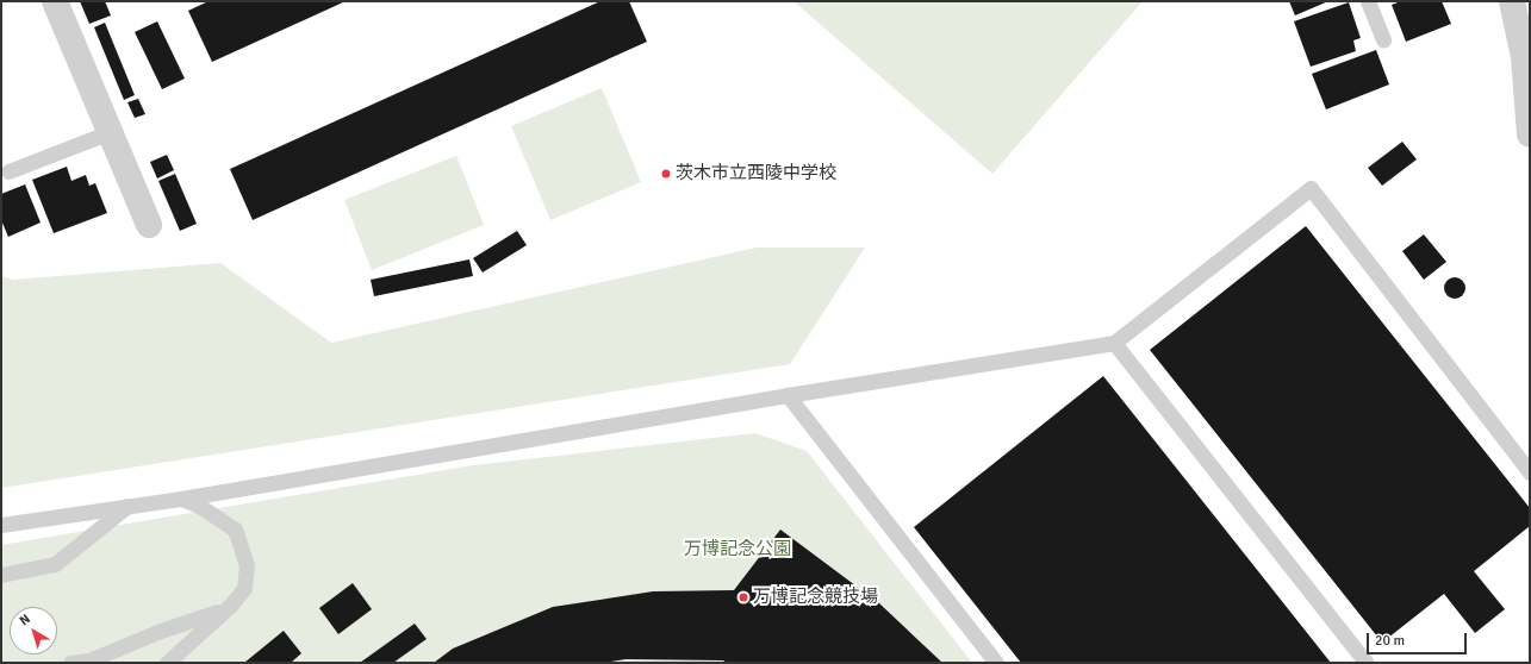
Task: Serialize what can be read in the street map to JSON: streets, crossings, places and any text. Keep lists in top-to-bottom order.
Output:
{
  "parks": ["万博記念公園"],
  "places": ["茨木市立西陵中学校", "万博記念競技場"],
  "scale_bar": "20 m",
  "north": "top left"
}
